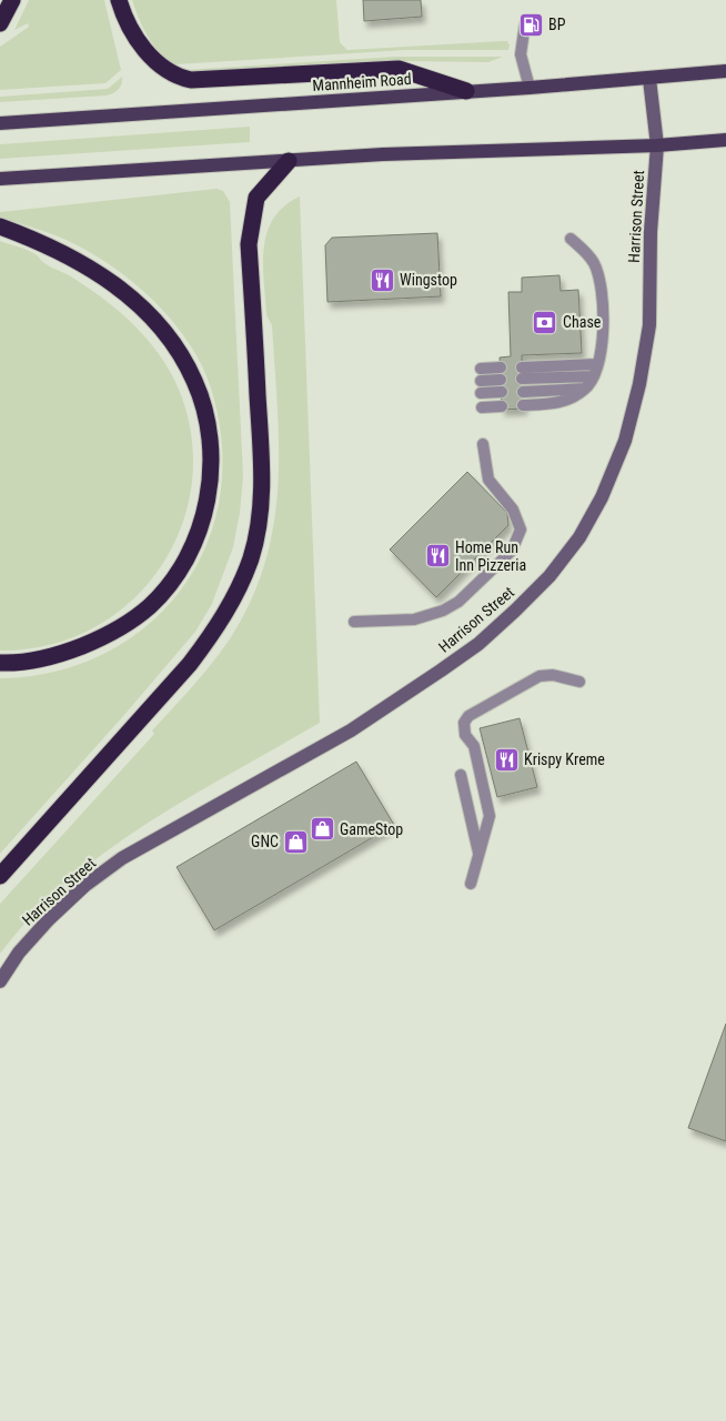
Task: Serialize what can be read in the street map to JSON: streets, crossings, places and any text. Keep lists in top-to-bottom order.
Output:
{
  "streets": {
    "main road": ["Mannheim Road", "Harrison Street"]
  },
  "crossings": [
    ["Mannheim Road", "Harrison Street"]
  ],
  "places": {
    "fuel station": ["BP"],
    "restaurant": ["Wingstop", "Home Run Inn Pizzeria", "Krispy Kreme"],
    "bank": ["Chase"],
    "shop": ["GameStop", "GNC"]
  }
}
